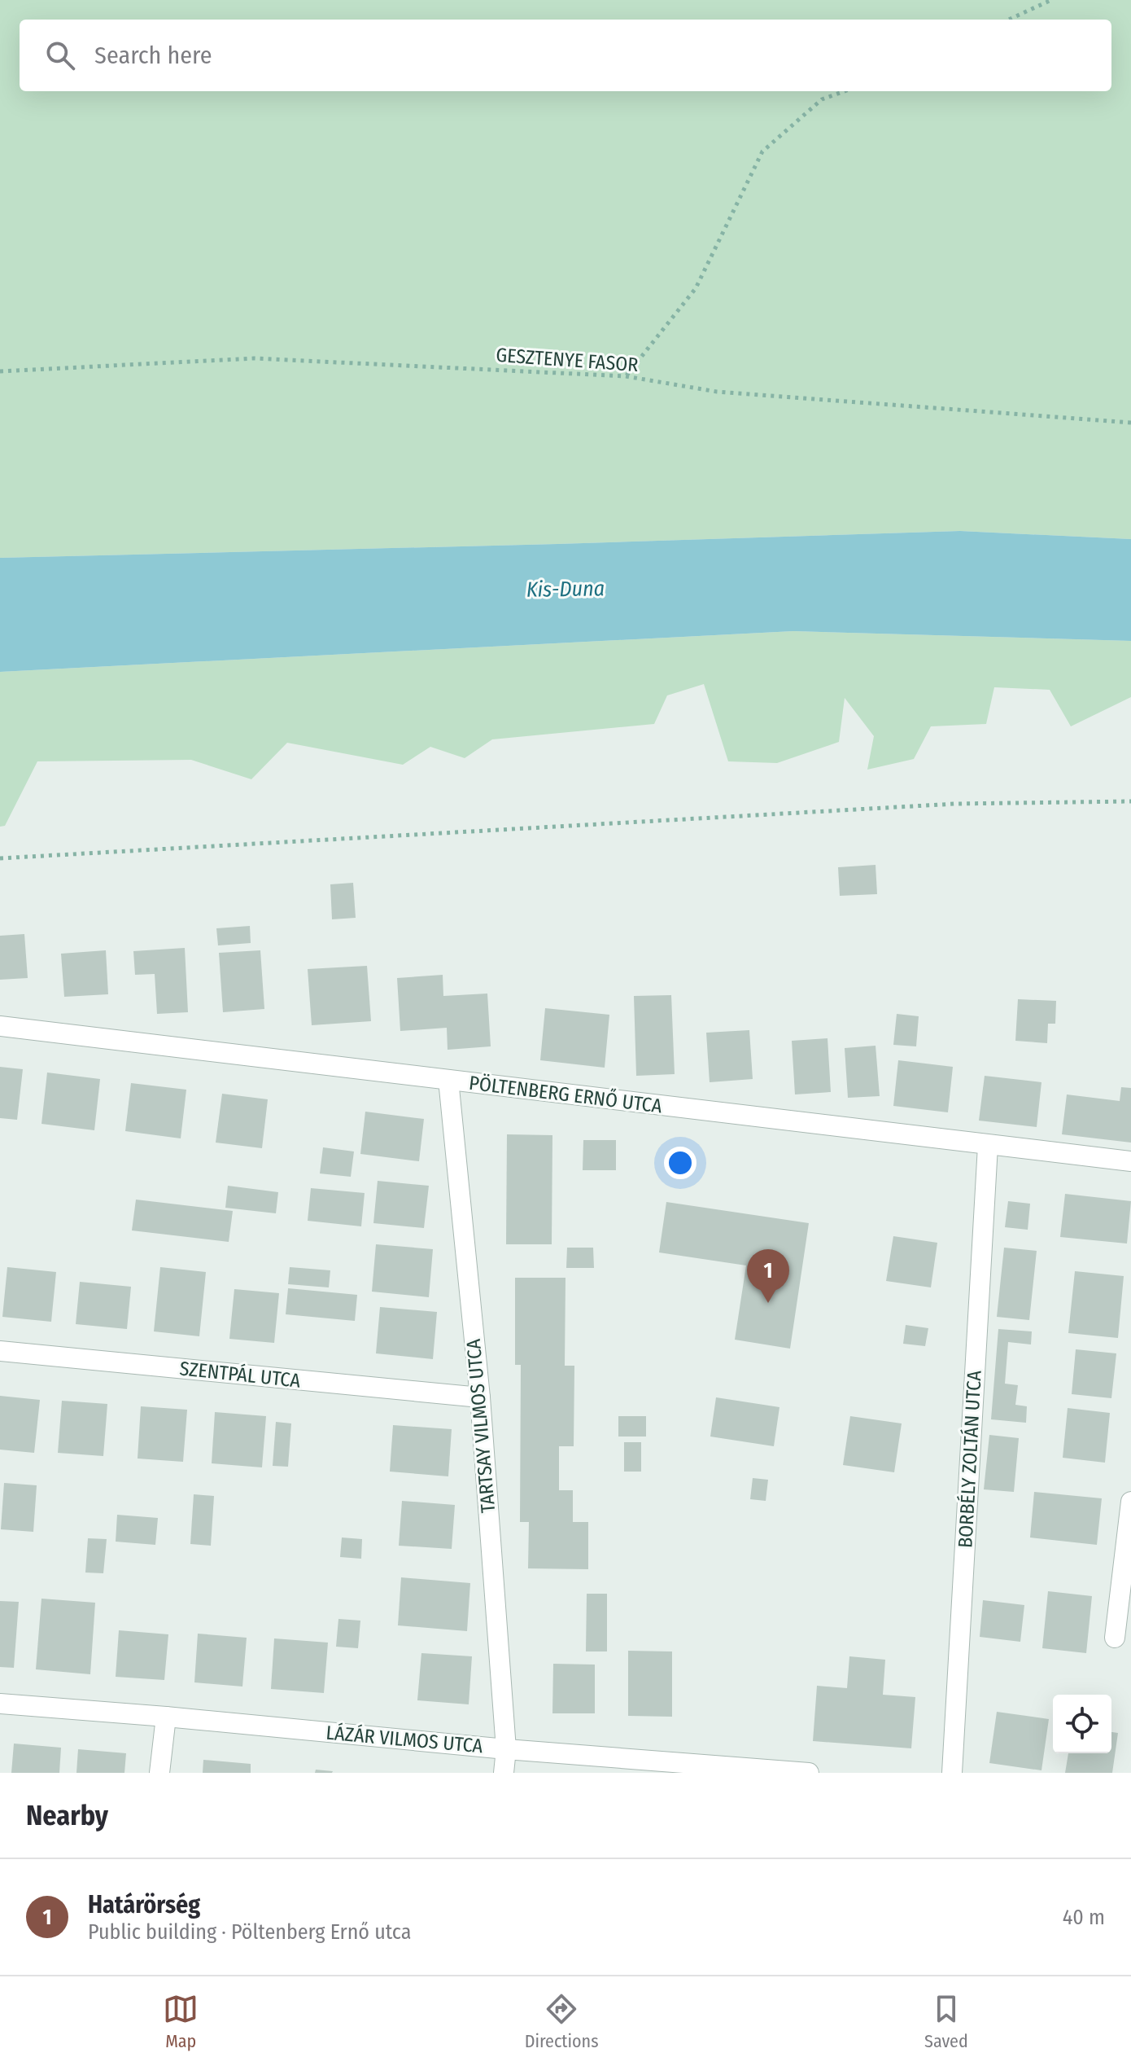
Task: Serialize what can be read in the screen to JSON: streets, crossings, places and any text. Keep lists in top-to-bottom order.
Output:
{
  "streets": {
    "street": [
      "PÖLTENBERG ERNŐ UTCA",
      "SZENTPÁL UTCA",
      "TARTSAY VILMOS UTCA",
      "BORBÉLY ZOLTÁN UTCA",
      "LÁZÁR VILMOS UTCA"
    ],
    "path": ["GESZTENYE FASOR"]
  },
  "crossings": [
    ["PÖLTENBERG ERNŐ UTCA", "TARTSAY VILMOS UTCA"],
    ["PÖLTENBERG ERNŐ UTCA", "BORBÉLY ZOLTÁN UTCA"],
    ["SZENTPÁL UTCA", "TARTSAY VILMOS UTCA"],
    ["TARTSAY VILMOS UTCA", "LÁZÁR VILMOS UTCA"]
  ],
  "water": ["Kis-Duna"],
  "page": {
    "search": "Search here",
    "pins": "1",
    "heading": "Nearby",
    "list": [
      {
        "mark": "1",
        "name": "Határörség",
        "note": "Public building · Pöltenberg Ernő utca",
        "value": "40 m"
      }
    ],
    "nav": ["Map", "Directions", "Saved"]
  }
}
